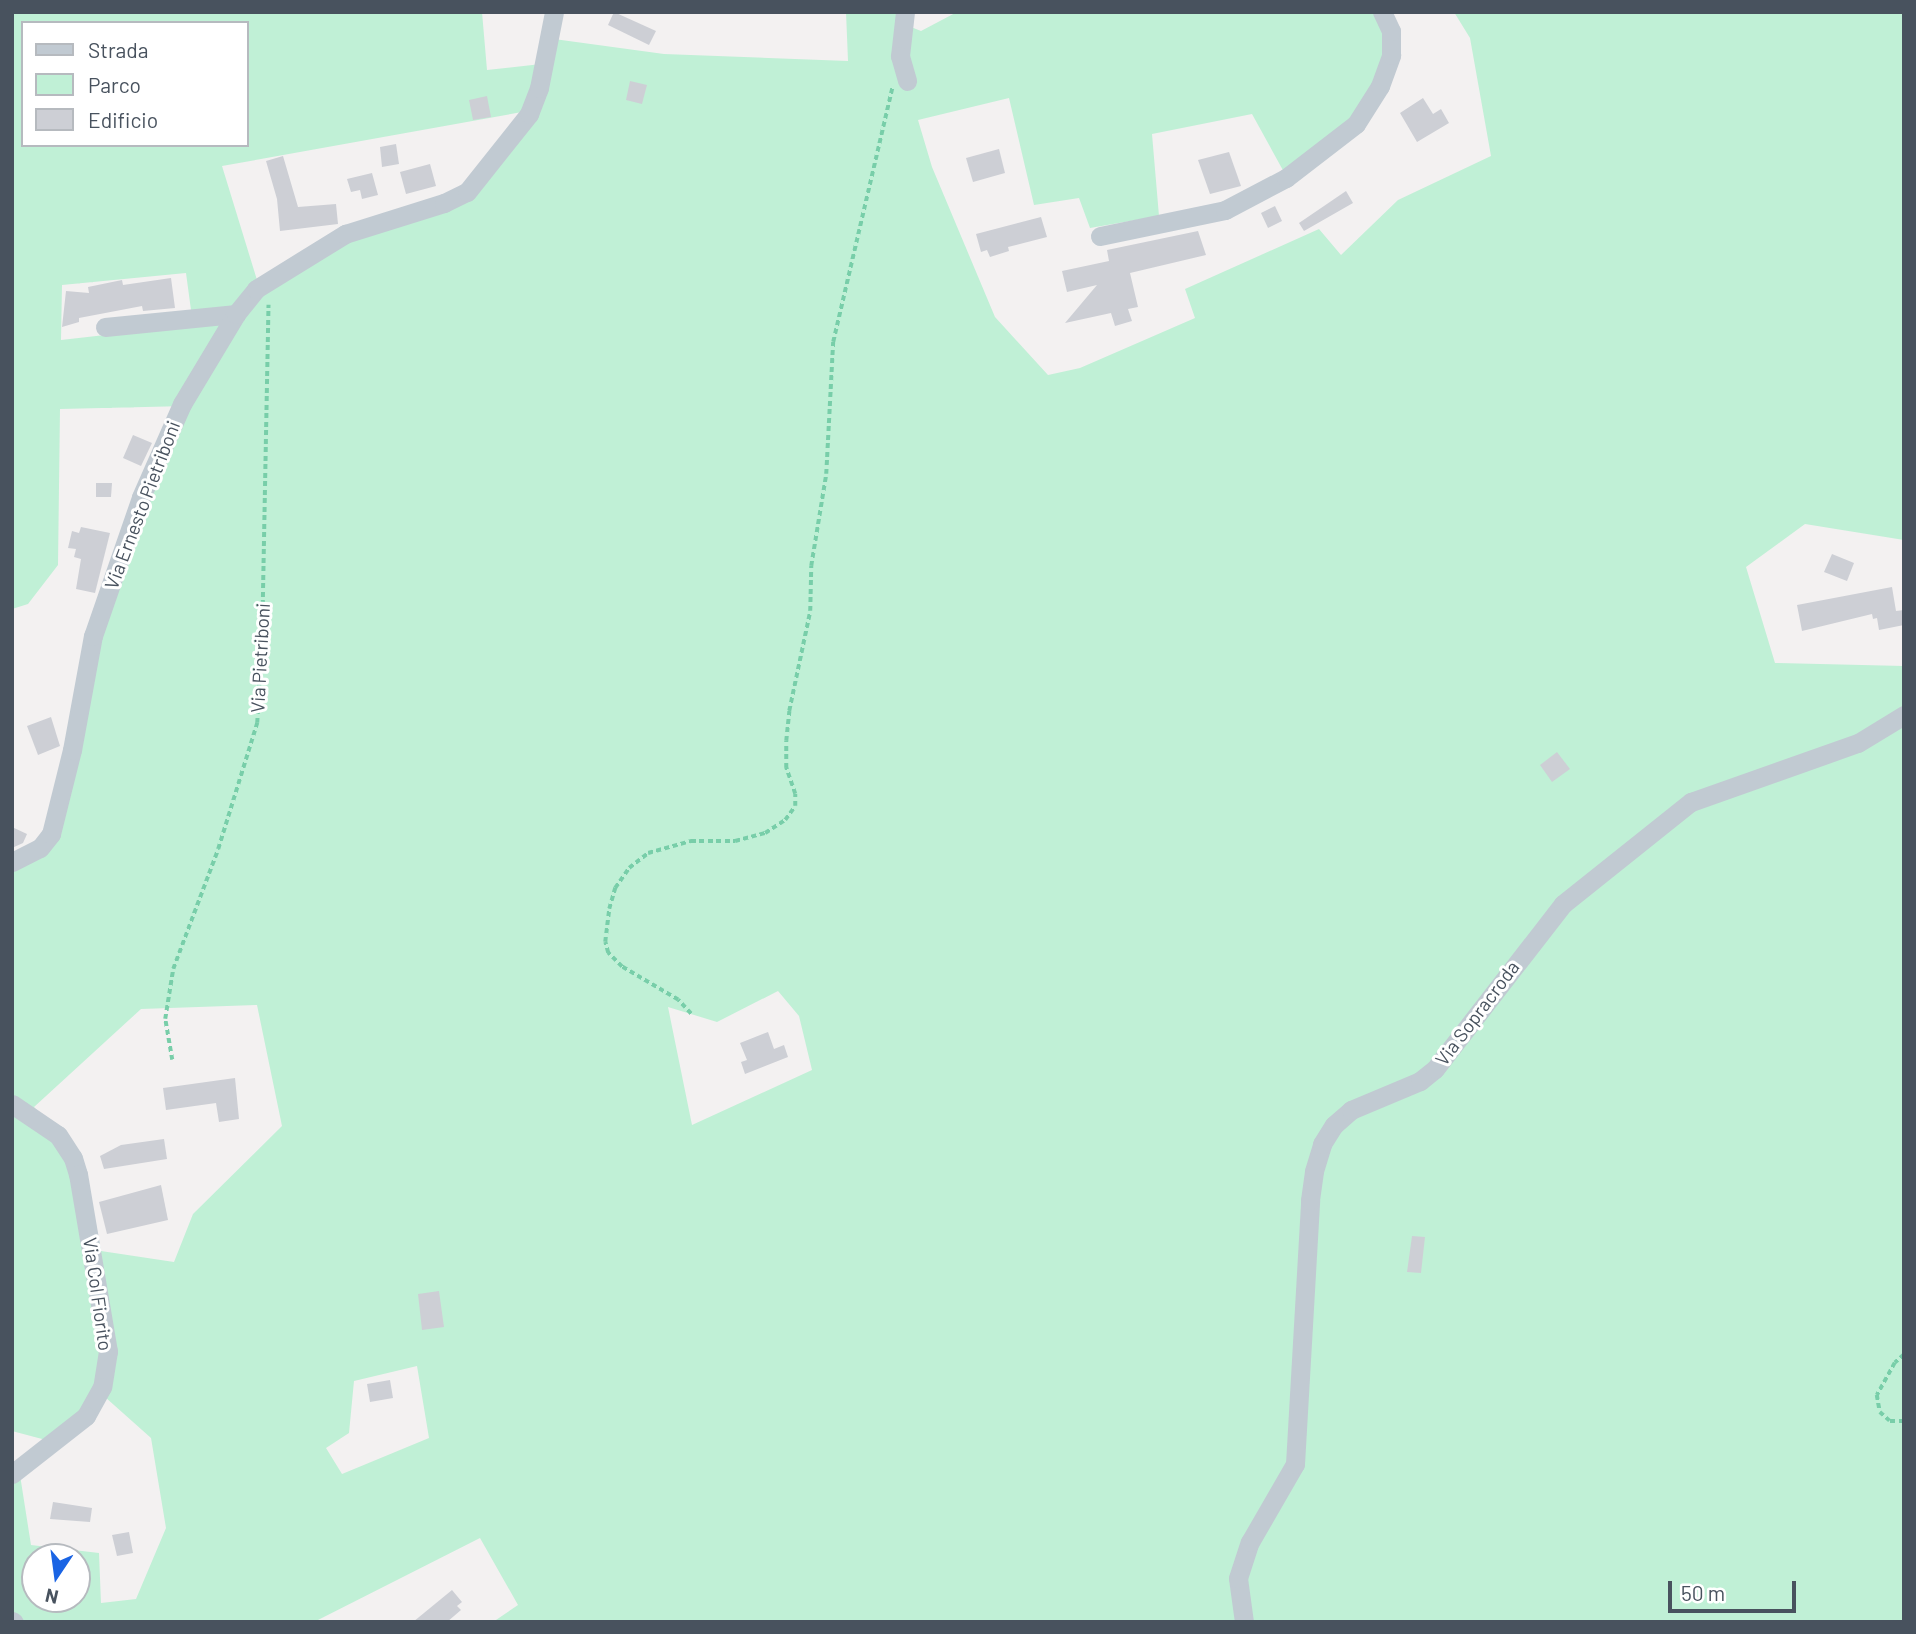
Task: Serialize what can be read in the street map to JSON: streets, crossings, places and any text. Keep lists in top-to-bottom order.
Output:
{
  "streets": {
    "street": ["Via Ernesto Pietriboni", "Via Sopracroda", "Via Col Fiorito"],
    "path": ["Via Pietriboni"]
  },
  "crossings": [
    ["Via Ernesto Pietriboni", "Via Pietriboni"]
  ],
  "legend": ["Strada", "Parco", "Edificio"],
  "scale_bar": "50 m",
  "north": "bottom"
}
